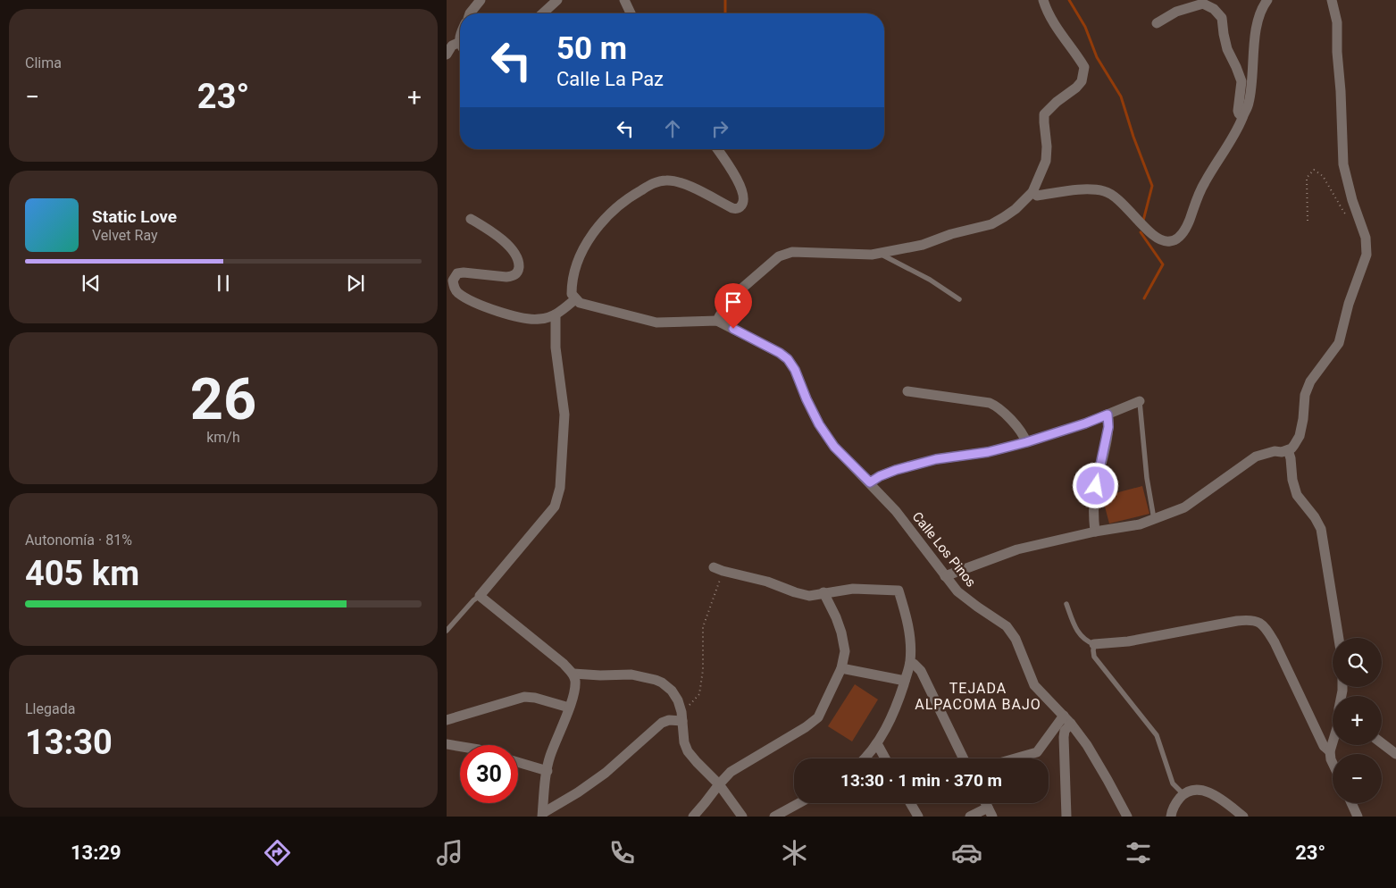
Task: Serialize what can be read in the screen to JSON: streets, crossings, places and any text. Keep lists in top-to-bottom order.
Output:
{
  "streets": {
    "street": ["Calle Los Pinos"]
  },
  "districts": ["TEJADA ALPACOMA BAJO"],
  "page": {
    "tile": [
      "Clima",
      ["26", "km/h"],
      ["Autonomía · 81%", "405 km"],
      ["Llegada", "13:30"]
    ],
    "turn": ["50 m", "Calle La Paz"],
    "heat": ["−", "23°", "+"],
    "song": ["Static Love", "Velvet Ray"],
    "map_buttons": ["+", "−"],
    "limit": "30",
    "trip": "13:30 · 1 min · 370 m",
    "tabs": ["13:29", "23°"]
  }
}
